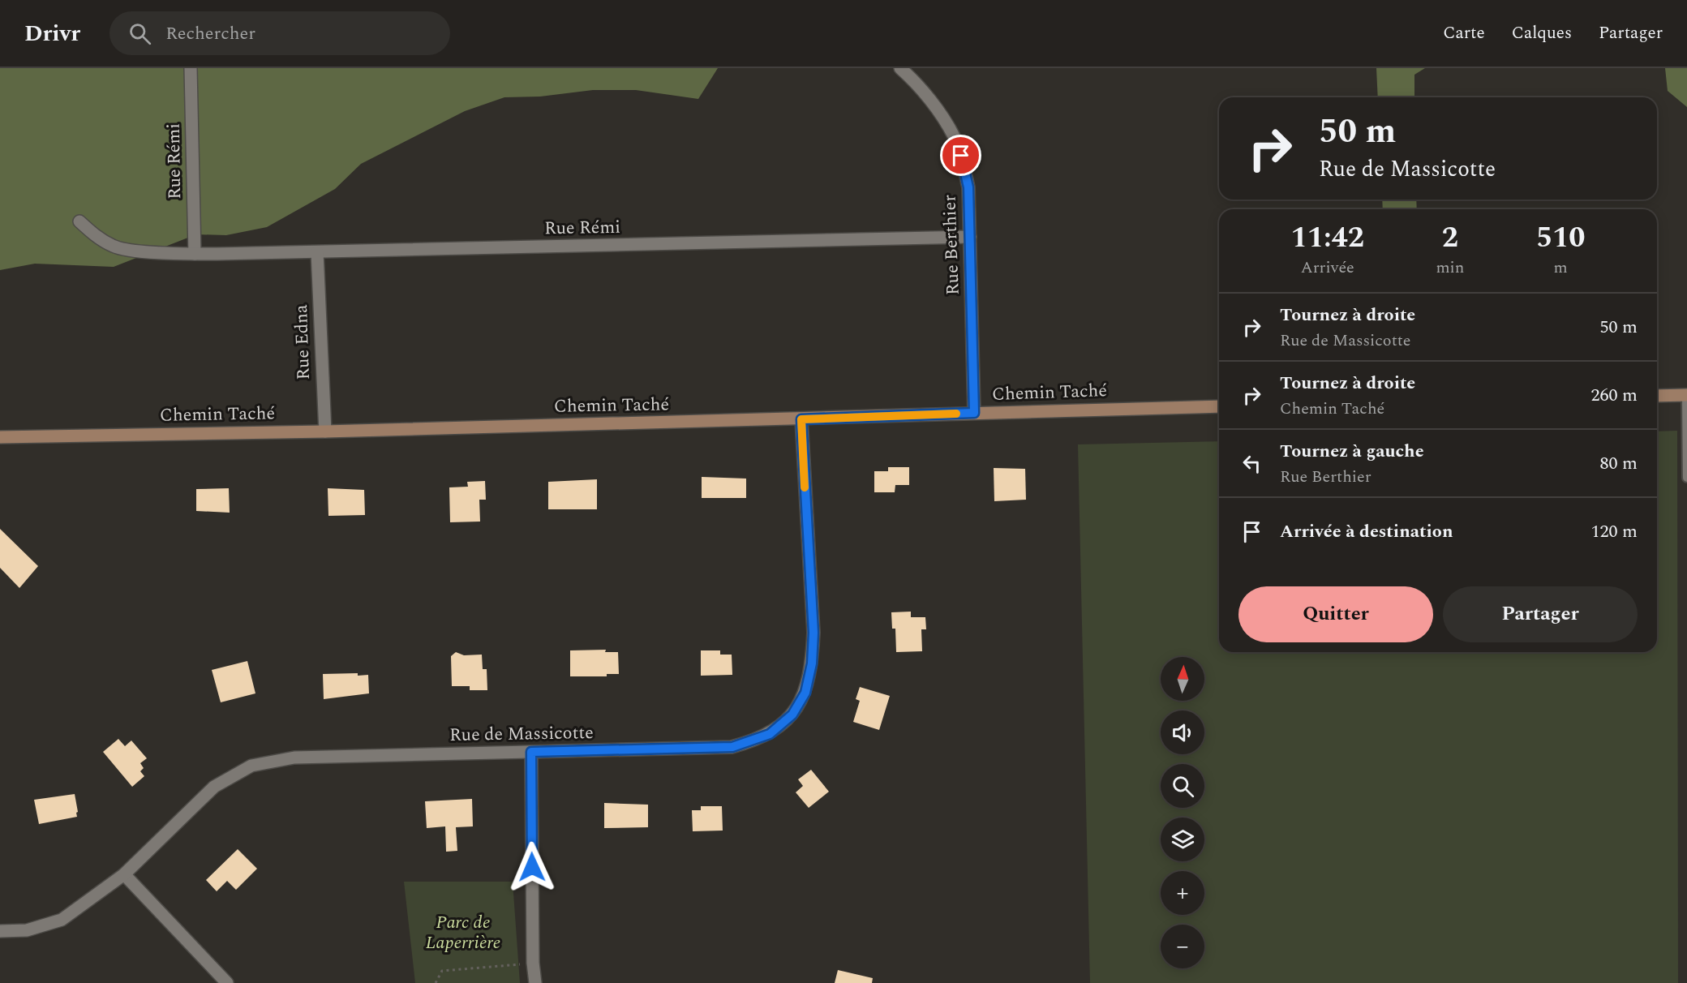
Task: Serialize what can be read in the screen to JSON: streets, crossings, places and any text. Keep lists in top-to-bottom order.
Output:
{
  "streets": {
    "street": [
      "Rue Rémi",
      "Rue Berthier",
      "Rue Edna",
      "Chemin Taché",
      "Rue de Massicotte"
    ]
  },
  "crossings": [
    ["Rue Rémi", "Rue Berthier"],
    ["Rue Rémi", "Rue Edna"],
    ["Rue Berthier", "Chemin Taché"],
    ["Rue Edna", "Chemin Taché"],
    ["Chemin Taché", "Rue de Massicotte"]
  ],
  "parks": ["Parc de Laperrière"],
  "north": "top",
  "page": {
    "header": "Drivr",
    "search": "Rechercher",
    "nav": ["Carte", "Calques", "Partager"],
    "turn": ["50 m", "Rue de Massicotte"],
    "eta": [
      "11:42",
      "Arrivée",
      "2",
      "min",
      "510",
      "m"
    ],
    "list": [
      {
        "name": "Tournez à droite",
        "note": "Rue de Massicotte",
        "value": "50 m"
      },
      {
        "name": "Tournez à droite",
        "note": "Chemin Taché",
        "value": "260 m"
      },
      {
        "name": "Tournez à gauche",
        "note": "Rue Berthier",
        "value": "80 m"
      },
      {
        "name": "Arrivée à destination",
        "value": "120 m"
      }
    ],
    "buttons": ["Quitter", "Partager"],
    "map_buttons": ["+", "−"]
  }
}
